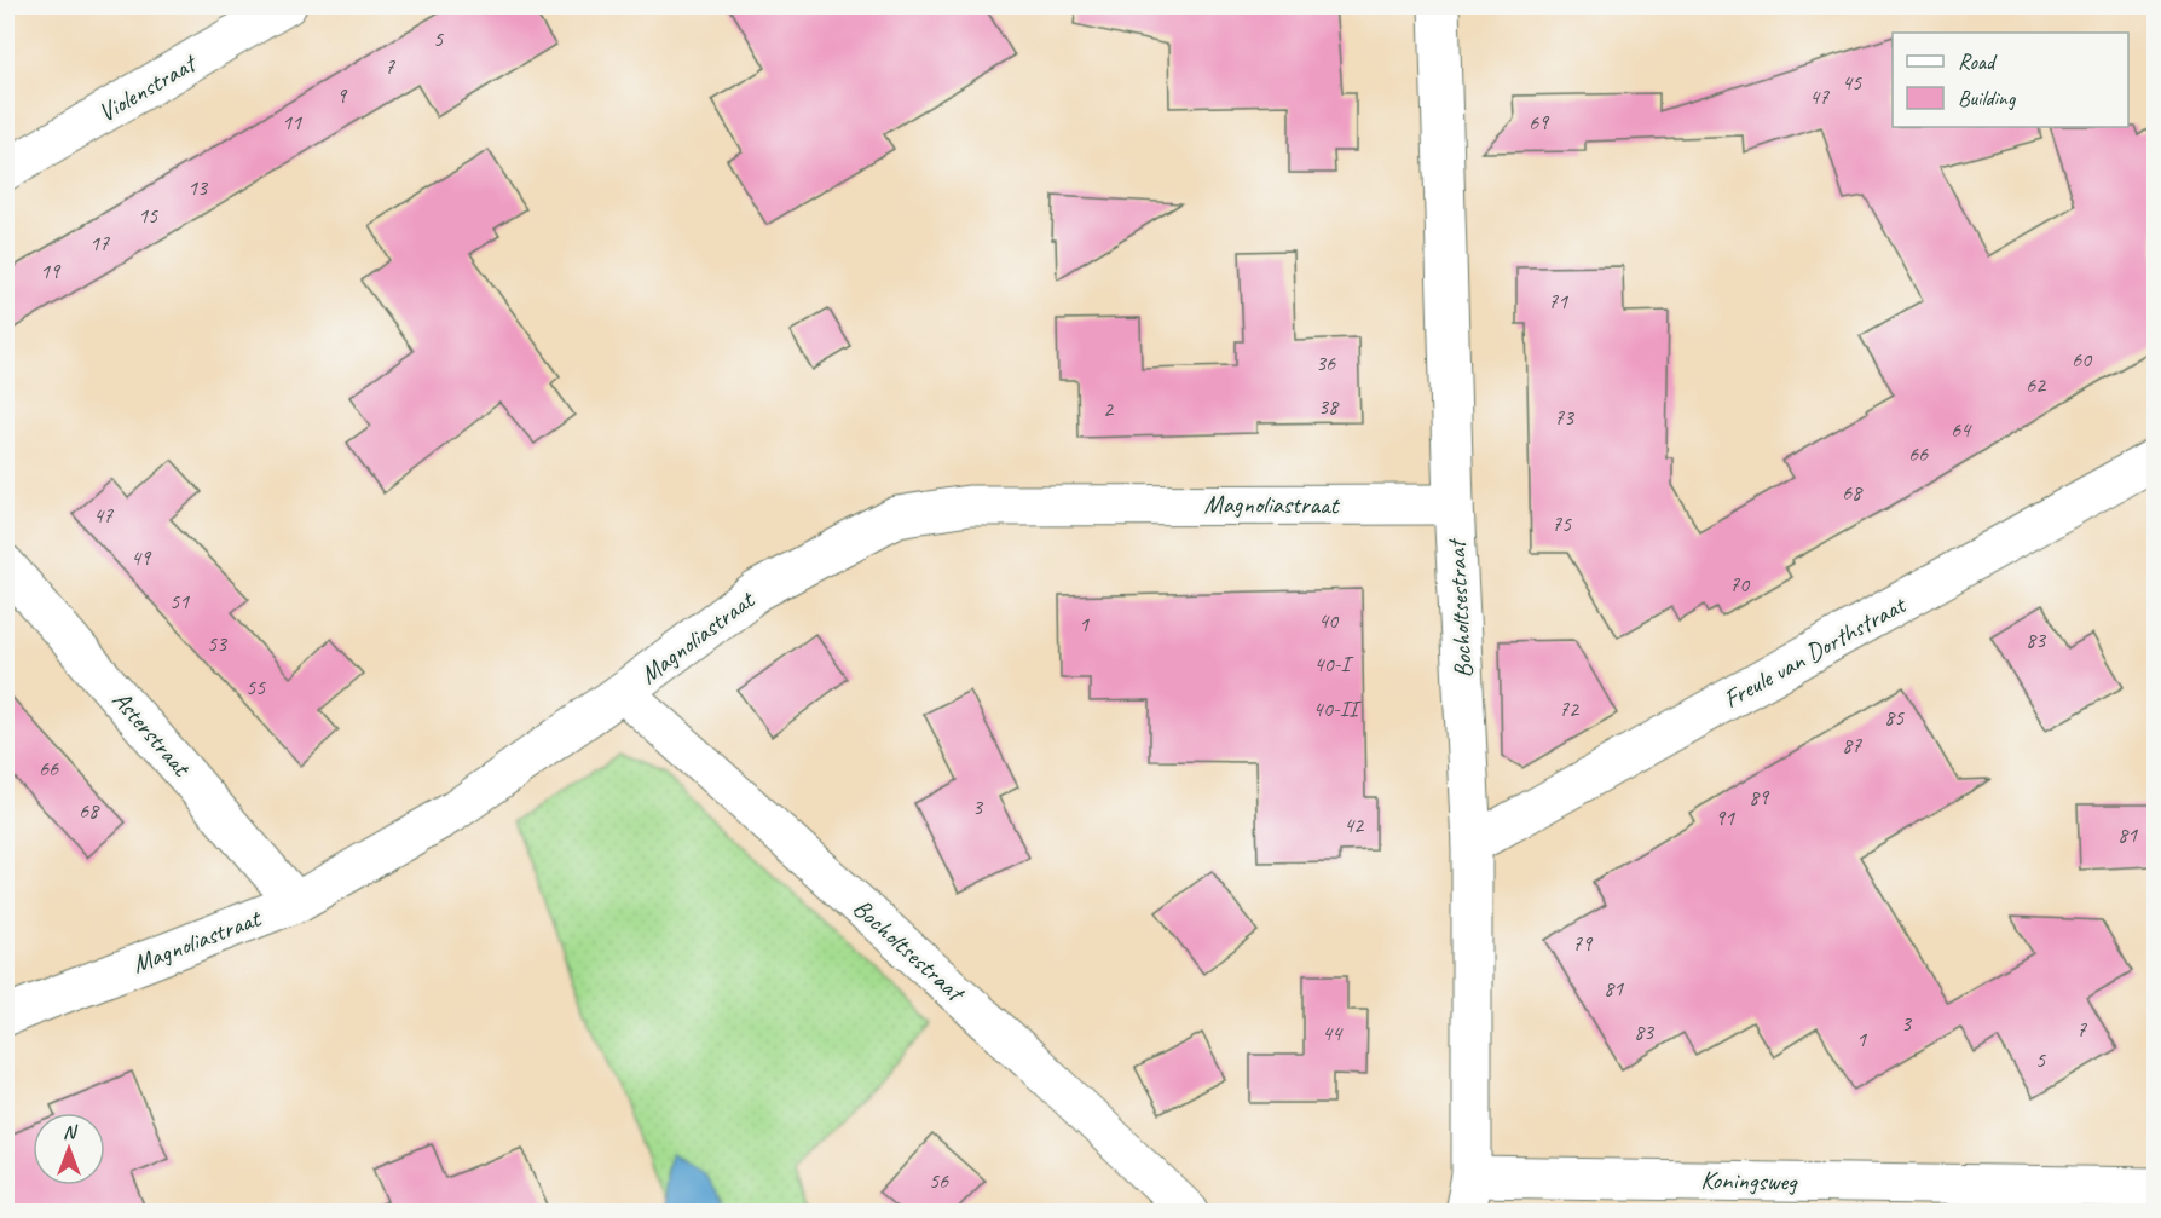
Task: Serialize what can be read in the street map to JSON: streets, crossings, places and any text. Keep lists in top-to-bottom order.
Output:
{
  "streets": {
    "street": [
      "Violenstraat",
      "Magnoliastraat",
      "Bocholtsestraat",
      "Freule van Dorthstraat",
      "Asterstraat",
      "Koningsweg"
    ]
  },
  "crossings": [
    ["Magnoliastraat", "Bocholtsestraat"],
    ["Magnoliastraat", "Asterstraat"],
    ["Bocholtsestraat", "Freule van Dorthstraat"],
    ["Bocholtsestraat", "Koningsweg"]
  ],
  "house_numbers": [
    "5",
    "7",
    "45",
    "9",
    "47",
    "11",
    "69",
    "13",
    "15",
    "17",
    "19",
    "71",
    "60",
    "36",
    "62",
    "38",
    "2",
    "73",
    "64",
    "66",
    "68",
    "47",
    "75",
    "49",
    "70",
    "51",
    "40",
    "1",
    "83",
    "53",
    "40-I",
    "55",
    "40-II",
    "72",
    "85",
    "87",
    "66",
    "89",
    "3",
    "68",
    "91",
    "42",
    "81",
    "79",
    "81",
    "3",
    "7",
    "83",
    "44",
    "1",
    "5",
    "56"
  ],
  "legend": ["Road", "Building"],
  "north": "top"
}
